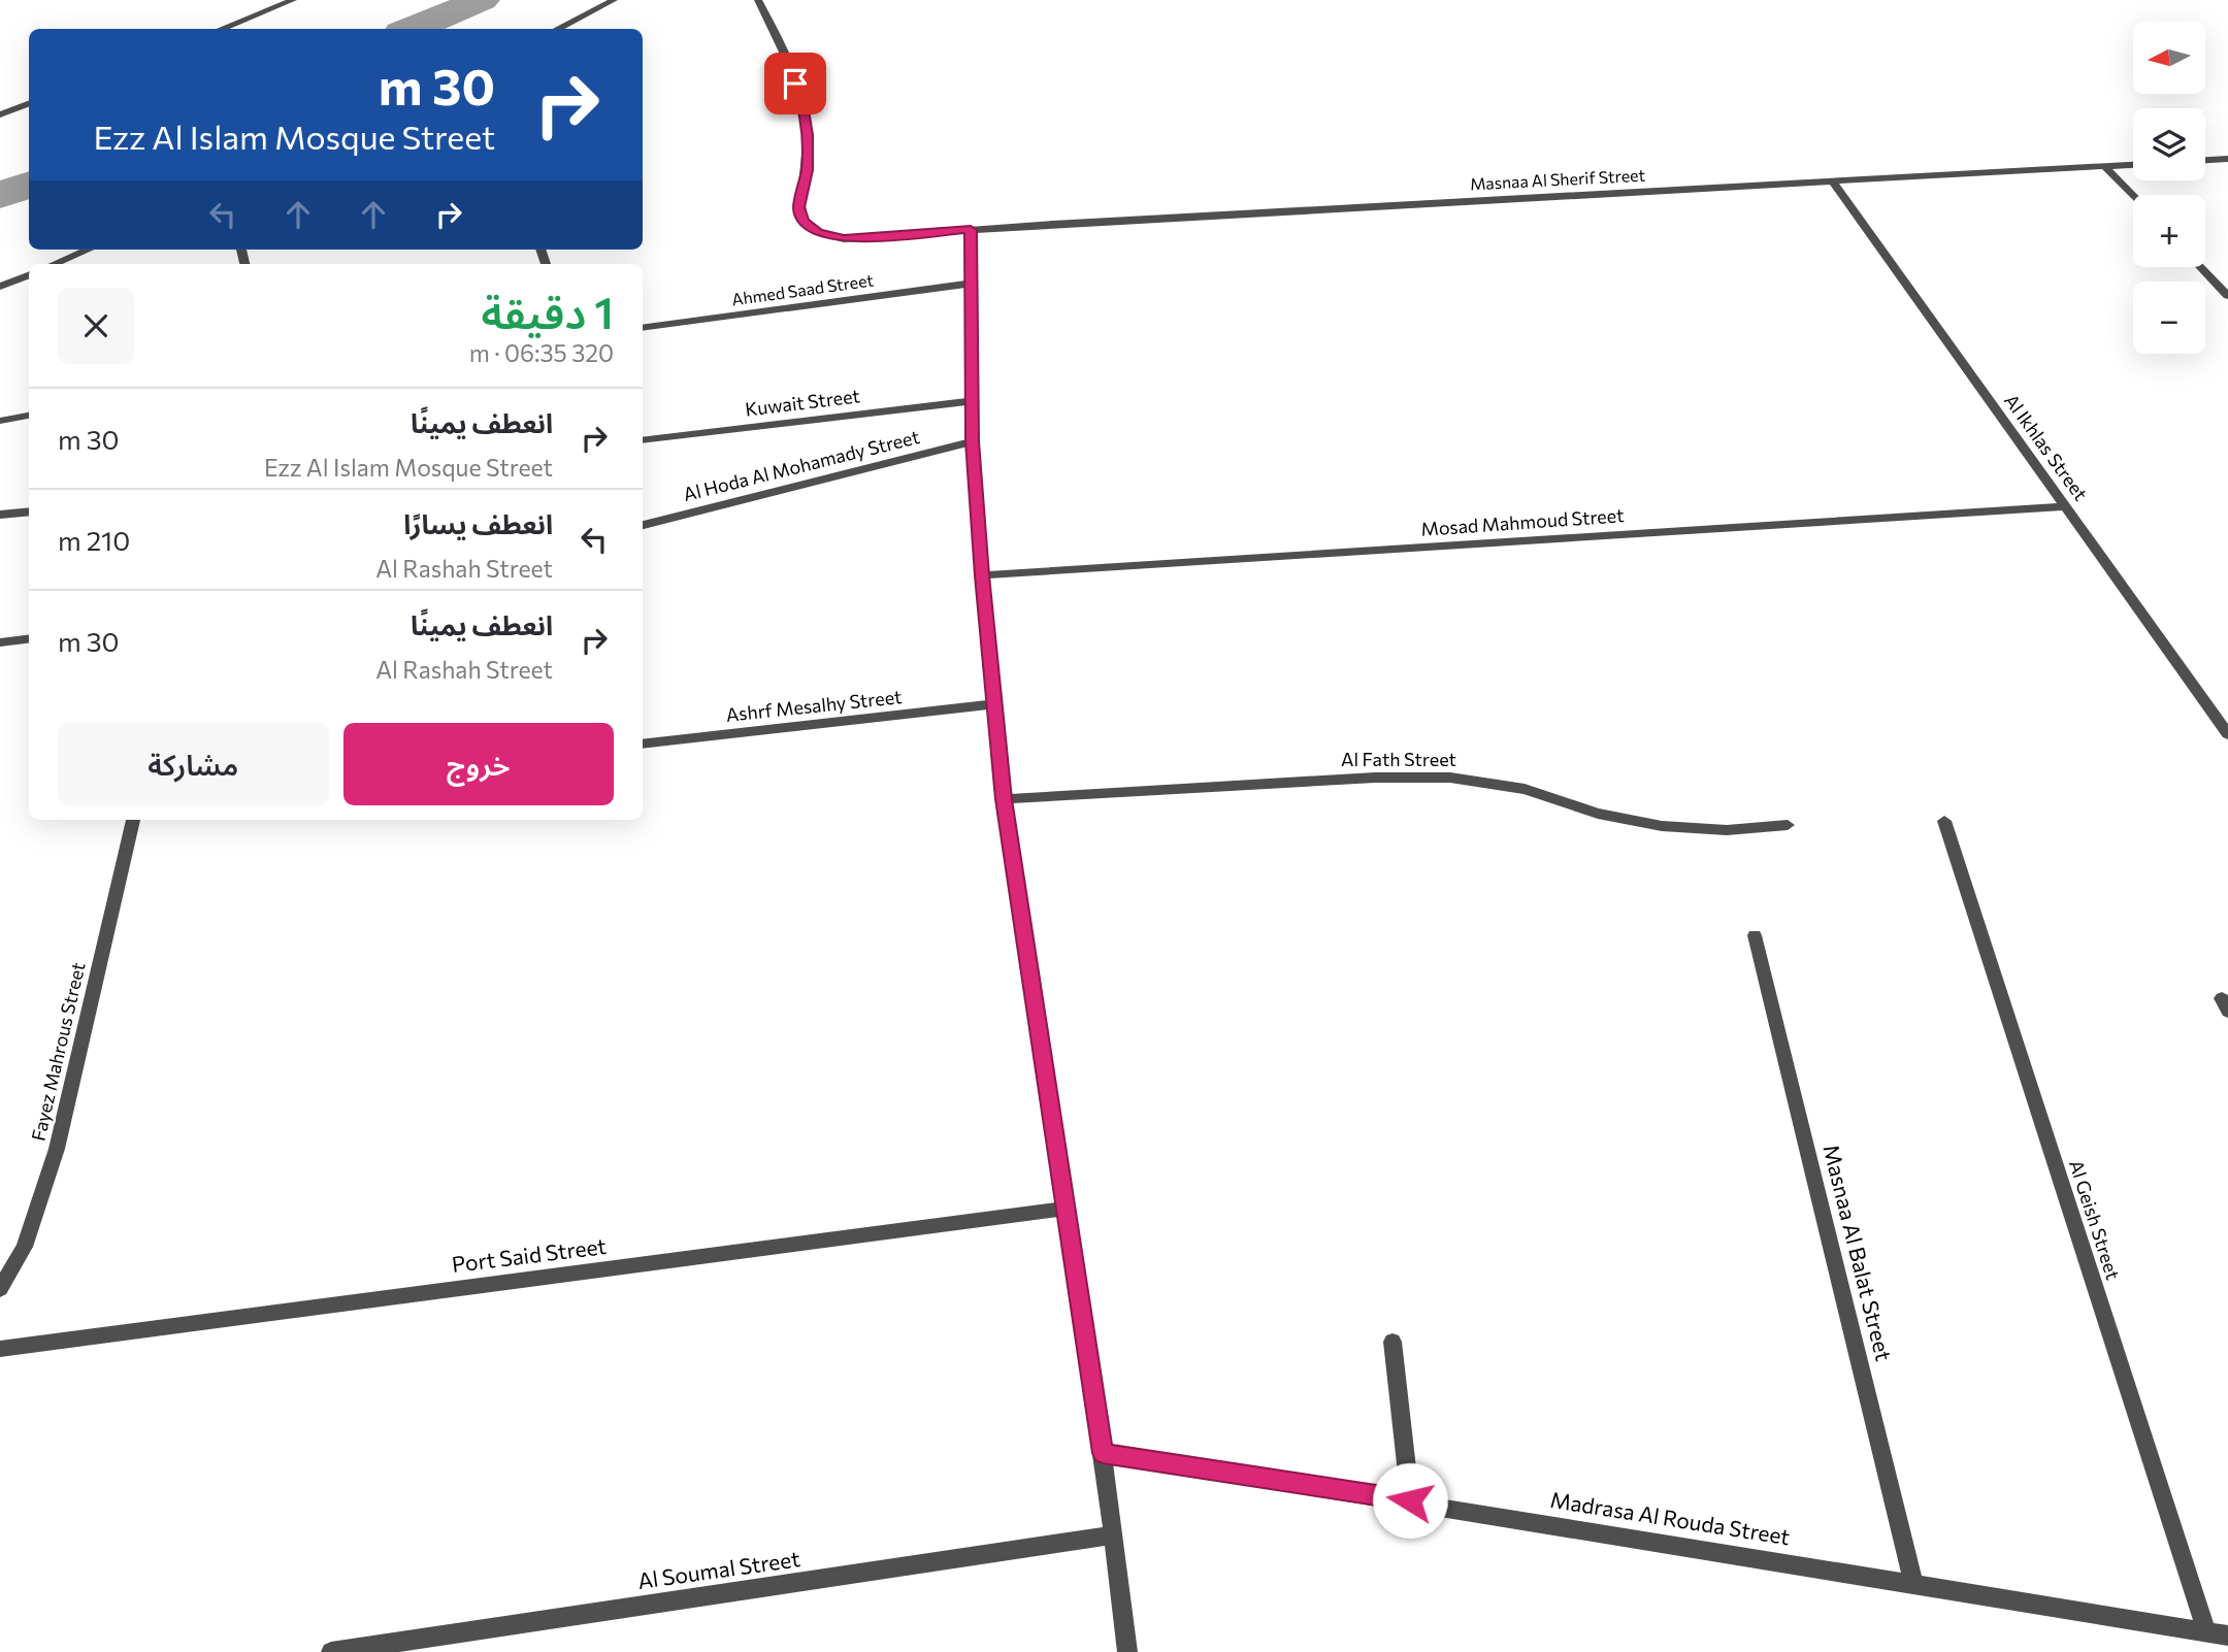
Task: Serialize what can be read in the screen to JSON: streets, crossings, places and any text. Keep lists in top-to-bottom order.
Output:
{
  "streets": {
    "street": [
      "Masnaa Al Sherif Street",
      "Ahmed Saad Street",
      "Kuwait Street",
      "Al Ikhlas Street",
      "Al Hoda Al Mohamady Street",
      "Mosad Mahmoud Street",
      "Ashrf Mesalhy Street",
      "Al Fath Street",
      "Fayez Mahrous Street",
      "Al Geish Street",
      "Masnaa Al Balat Street",
      "Port Said Street",
      "Madrasa Al Rouda Street",
      "Al Soumal Street"
    ]
  },
  "crossings": [
    ["Masnaa Al Sherif Street", "Al Ikhlas Street"],
    ["Al Ikhlas Street", "Mosad Mahmoud Street"],
    ["Al Geish Street", "Madrasa Al Rouda Street"],
    ["Masnaa Al Balat Street", "Madrasa Al Rouda Street"]
  ],
  "north": "left",
  "page": {
    "map_buttons": ["+", "−"],
    "turn": ["30 m", "Ezz Al Islam Mosque Street"],
    "heading": ["1 دقيقة", "320 m · 06:35"],
    "list": [
      {
        "name": "انعطف يمينًا",
        "note": "Ezz Al Islam Mosque Street",
        "value": "30 m"
      },
      {
        "name": "انعطف يسارًا",
        "note": "Al Rashah Street",
        "value": "210 m"
      },
      {
        "name": "انعطف يمينًا",
        "note": "Al Rashah Street",
        "value": "30 m"
      }
    ],
    "buttons": ["خروج", "مشاركة"]
  }
}
